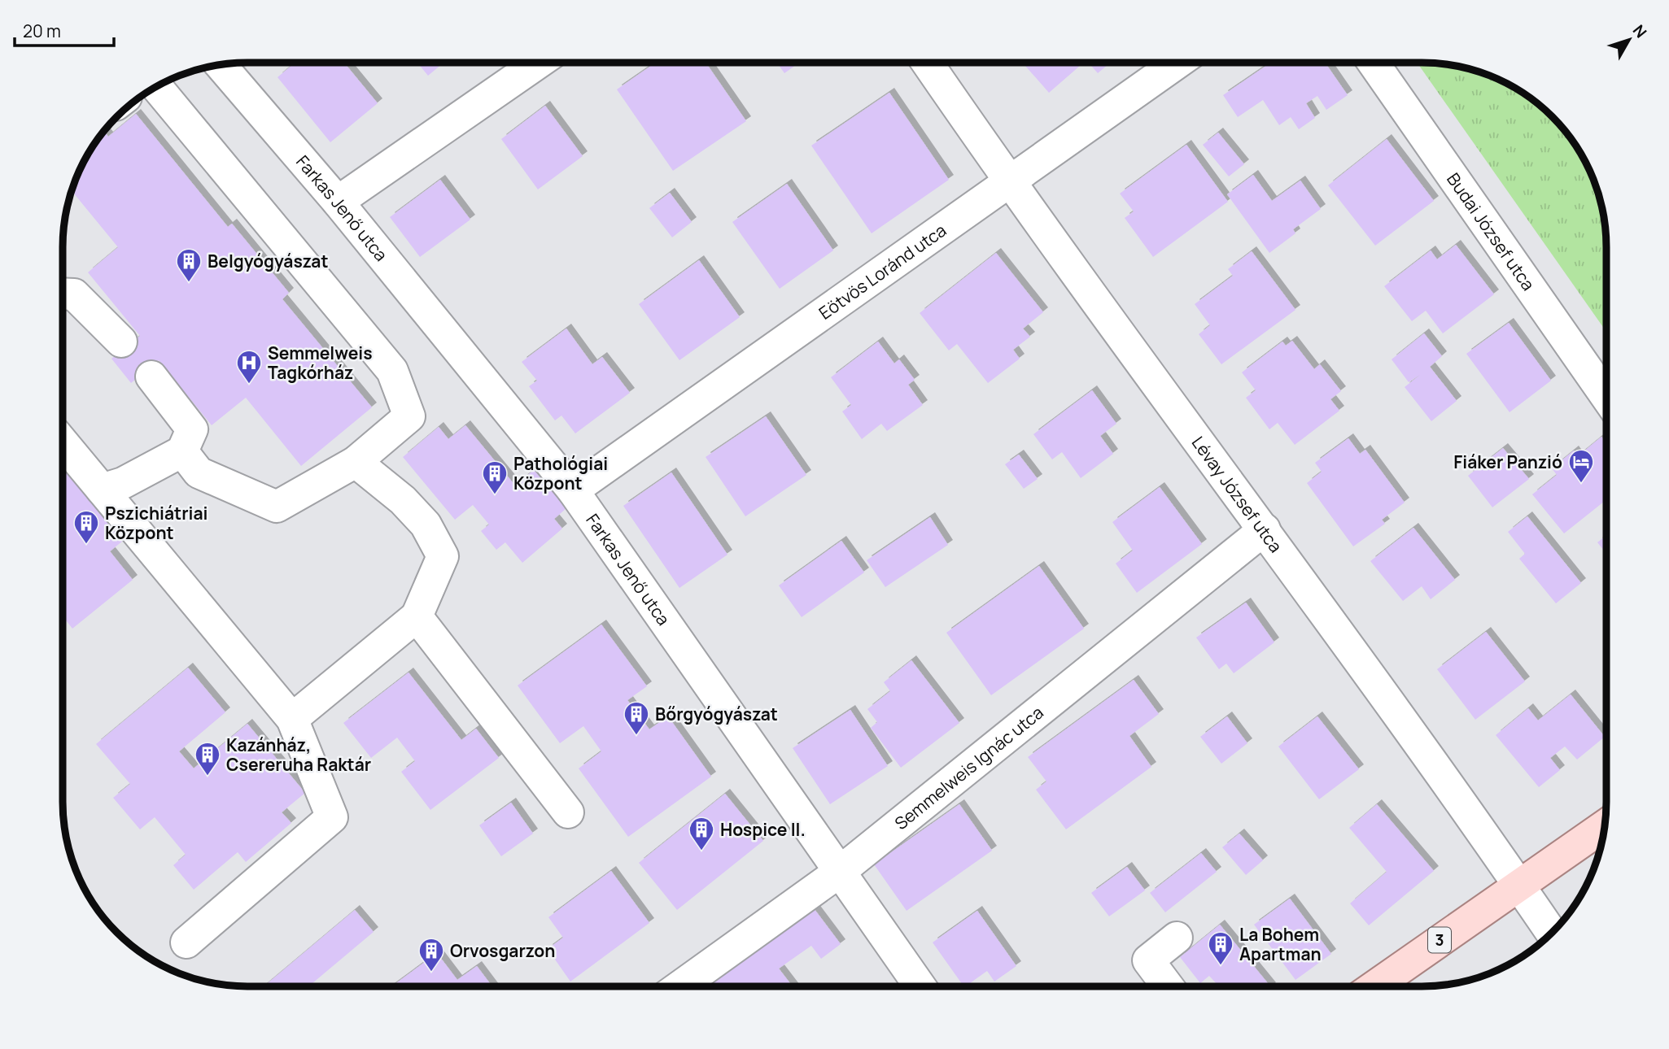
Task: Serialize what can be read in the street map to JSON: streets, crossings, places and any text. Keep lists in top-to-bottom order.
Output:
{
  "streets": {
    "main road": ["3"],
    "street": [
      "Farkas Jenő utca",
      "Budai József utca",
      "Eötvös Loránd utca",
      "Lévay József utca",
      "Semmelweis Ignác utca"
    ]
  },
  "crossings": [
    ["Farkas Jenő utca", "Eötvös Loránd utca"],
    ["Farkas Jenő utca", "Semmelweis Ignác utca"],
    ["Eötvös Loránd utca", "Lévay József utca"],
    ["Lévay József utca", "Semmelweis Ignác utca"],
    ["Lévay József utca", "3"]
  ],
  "places": {
    "building": [
      "Belgyógyászat",
      "Pathológiai Központ",
      "Pszichiátriai Központ",
      "Bőrgyógyászat",
      "Kazánház, Csereruha Raktár",
      "Hospice II.",
      "La Bohem Apartman",
      "Orvosgarzon"
    ],
    "hospital": ["Semmelweis Tagkórház"],
    "hotel": ["Fiáker Panzió"]
  },
  "scale_bar": "20 m",
  "north": "top right"
}
